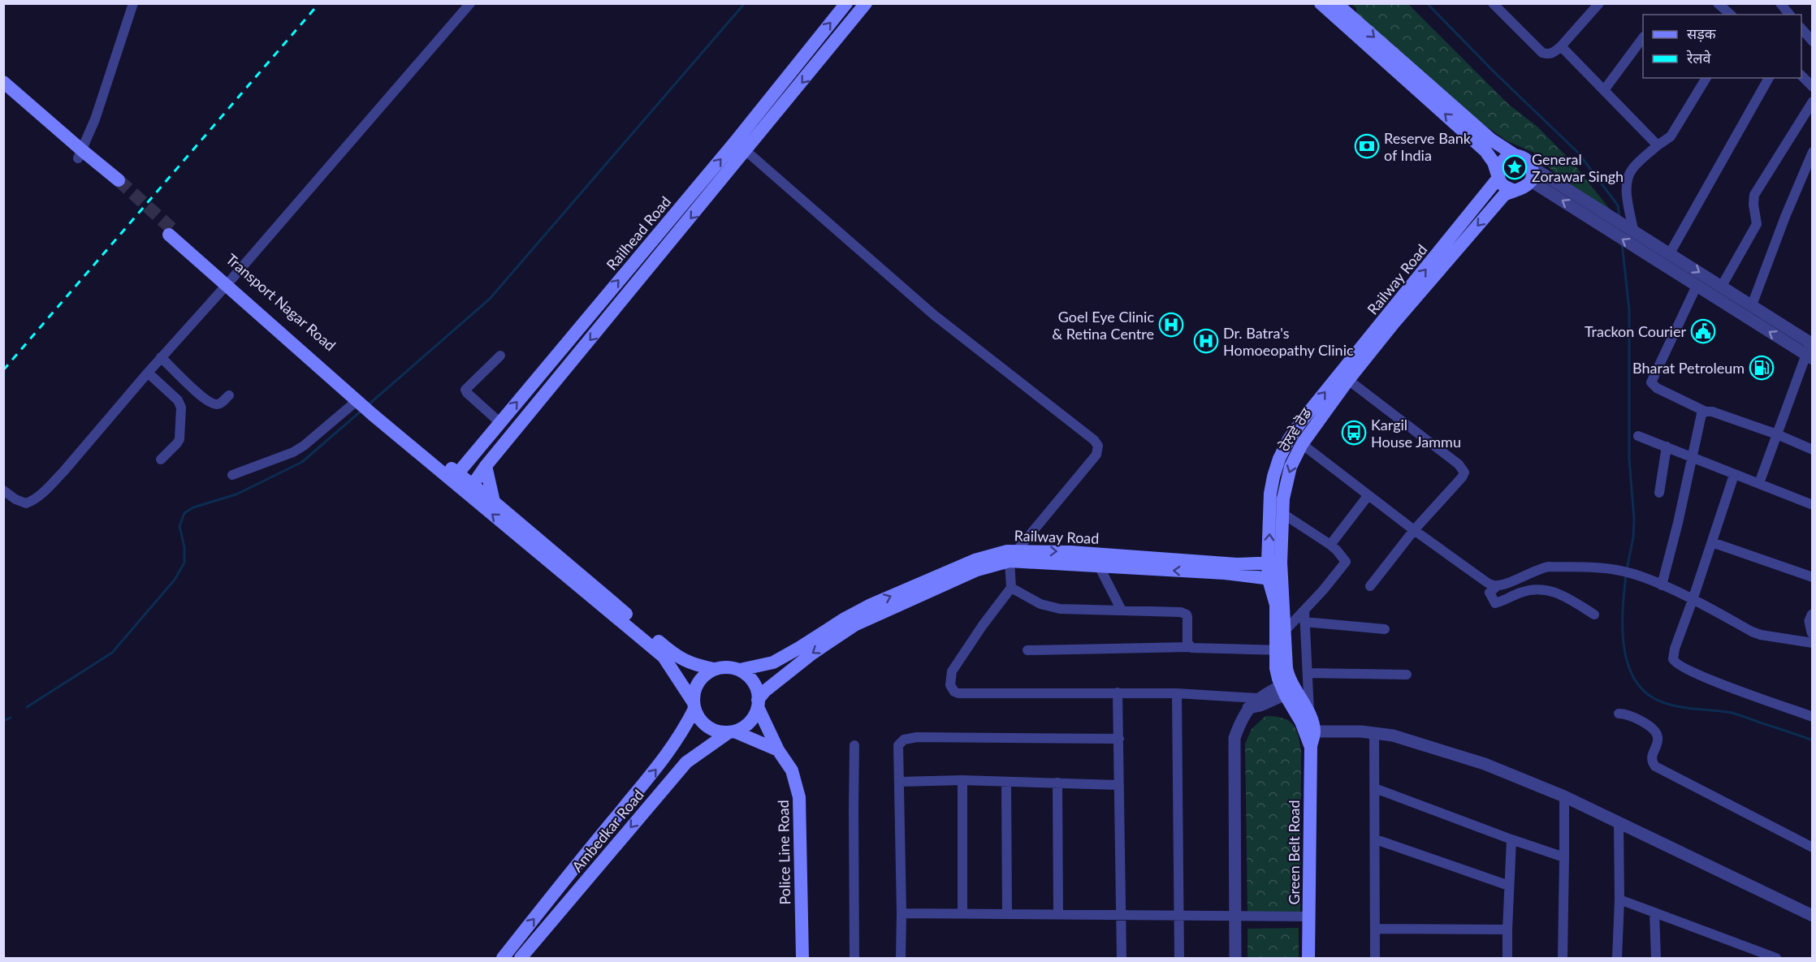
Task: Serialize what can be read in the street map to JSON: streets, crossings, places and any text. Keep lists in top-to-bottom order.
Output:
{
  "streets": {
    "main road": [
      "Railhead Road",
      "Railway Road",
      "Transport Nagar Road",
      "ਰੇਲਵੇ ਰੋਡ",
      "Ambedkar Road",
      "Police Line Road",
      "Green Belt Road"
    ]
  },
  "crossings": [
    ["Railway Road", "ਰੇਲਵੇ ਰੋਡ"],
    ["Railway Road", "Ambedkar Road"],
    ["Railway Road", "Police Line Road"],
    ["Railway Road", "Green Belt Road"],
    ["Ambedkar Road", "Police Line Road"]
  ],
  "one_way": ["ਰੇਲਵੇ ਰੋਡ"],
  "places": {
    "bank": ["Reserve Bank of India"],
    "place": ["General Zorawar Singh"],
    "hospital": ["Goel Eye Clinic & Retina Centre", "Dr. Batra's Homoeopathy Clinic"],
    "public building": ["Trackon Courier"],
    "fuel station": ["Bharat Petroleum"],
    "bus stop": ["Kargil House Jammu"]
  },
  "legend": ["सड़क", "रेलवे"]
}
